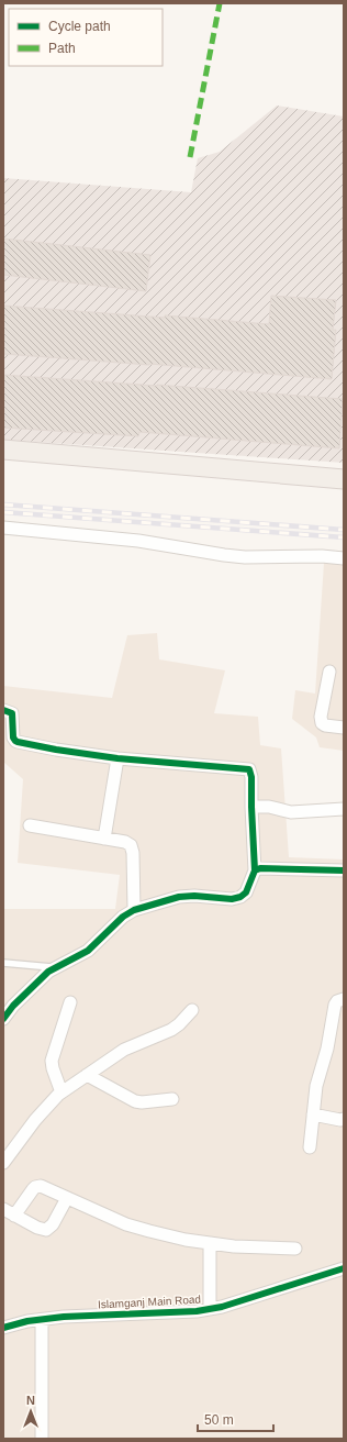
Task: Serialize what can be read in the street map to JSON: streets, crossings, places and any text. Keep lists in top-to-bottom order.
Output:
{
  "streets": {
    "street": ["Islamganj Main Road"]
  },
  "legend": ["Cycle path", "Path"],
  "scale_bar": "50 m",
  "north": "top"
}
